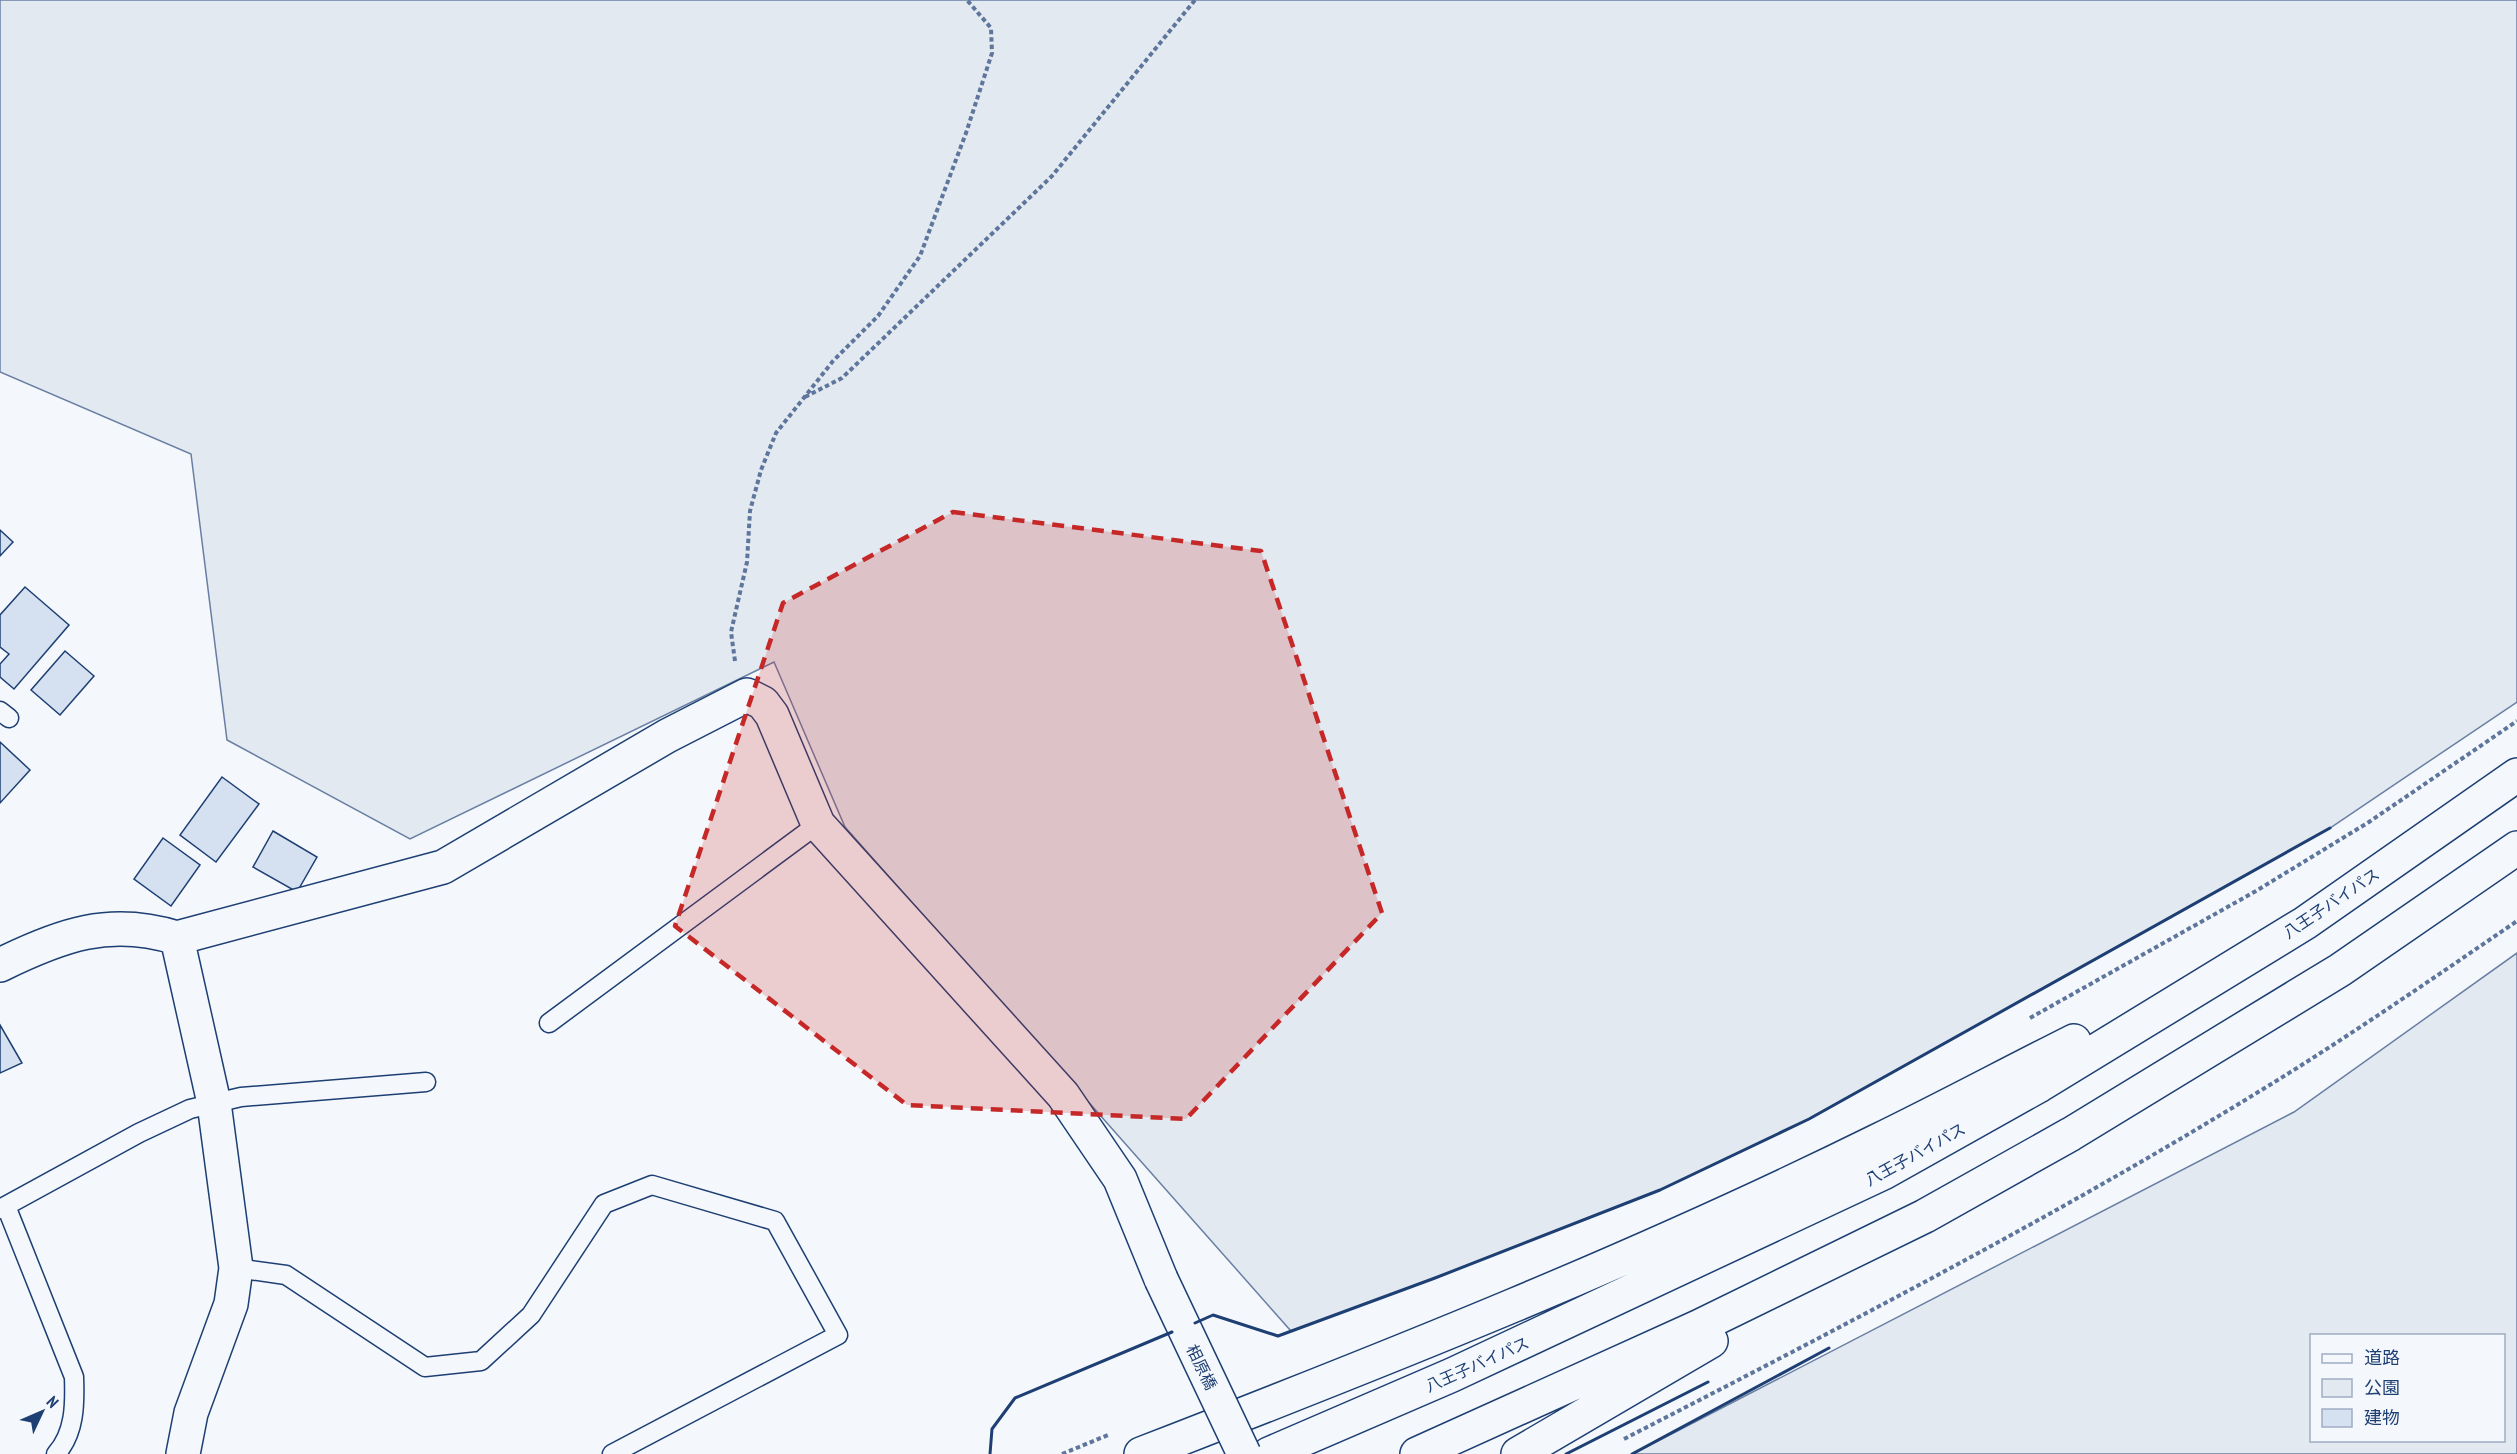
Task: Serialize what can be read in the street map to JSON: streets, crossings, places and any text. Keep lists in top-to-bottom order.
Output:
{
  "streets": {
    "main road": ["八王子バイパス", "相原橋"]
  },
  "legend": ["道路", "公園", "建物"],
  "north": "top right"
}
